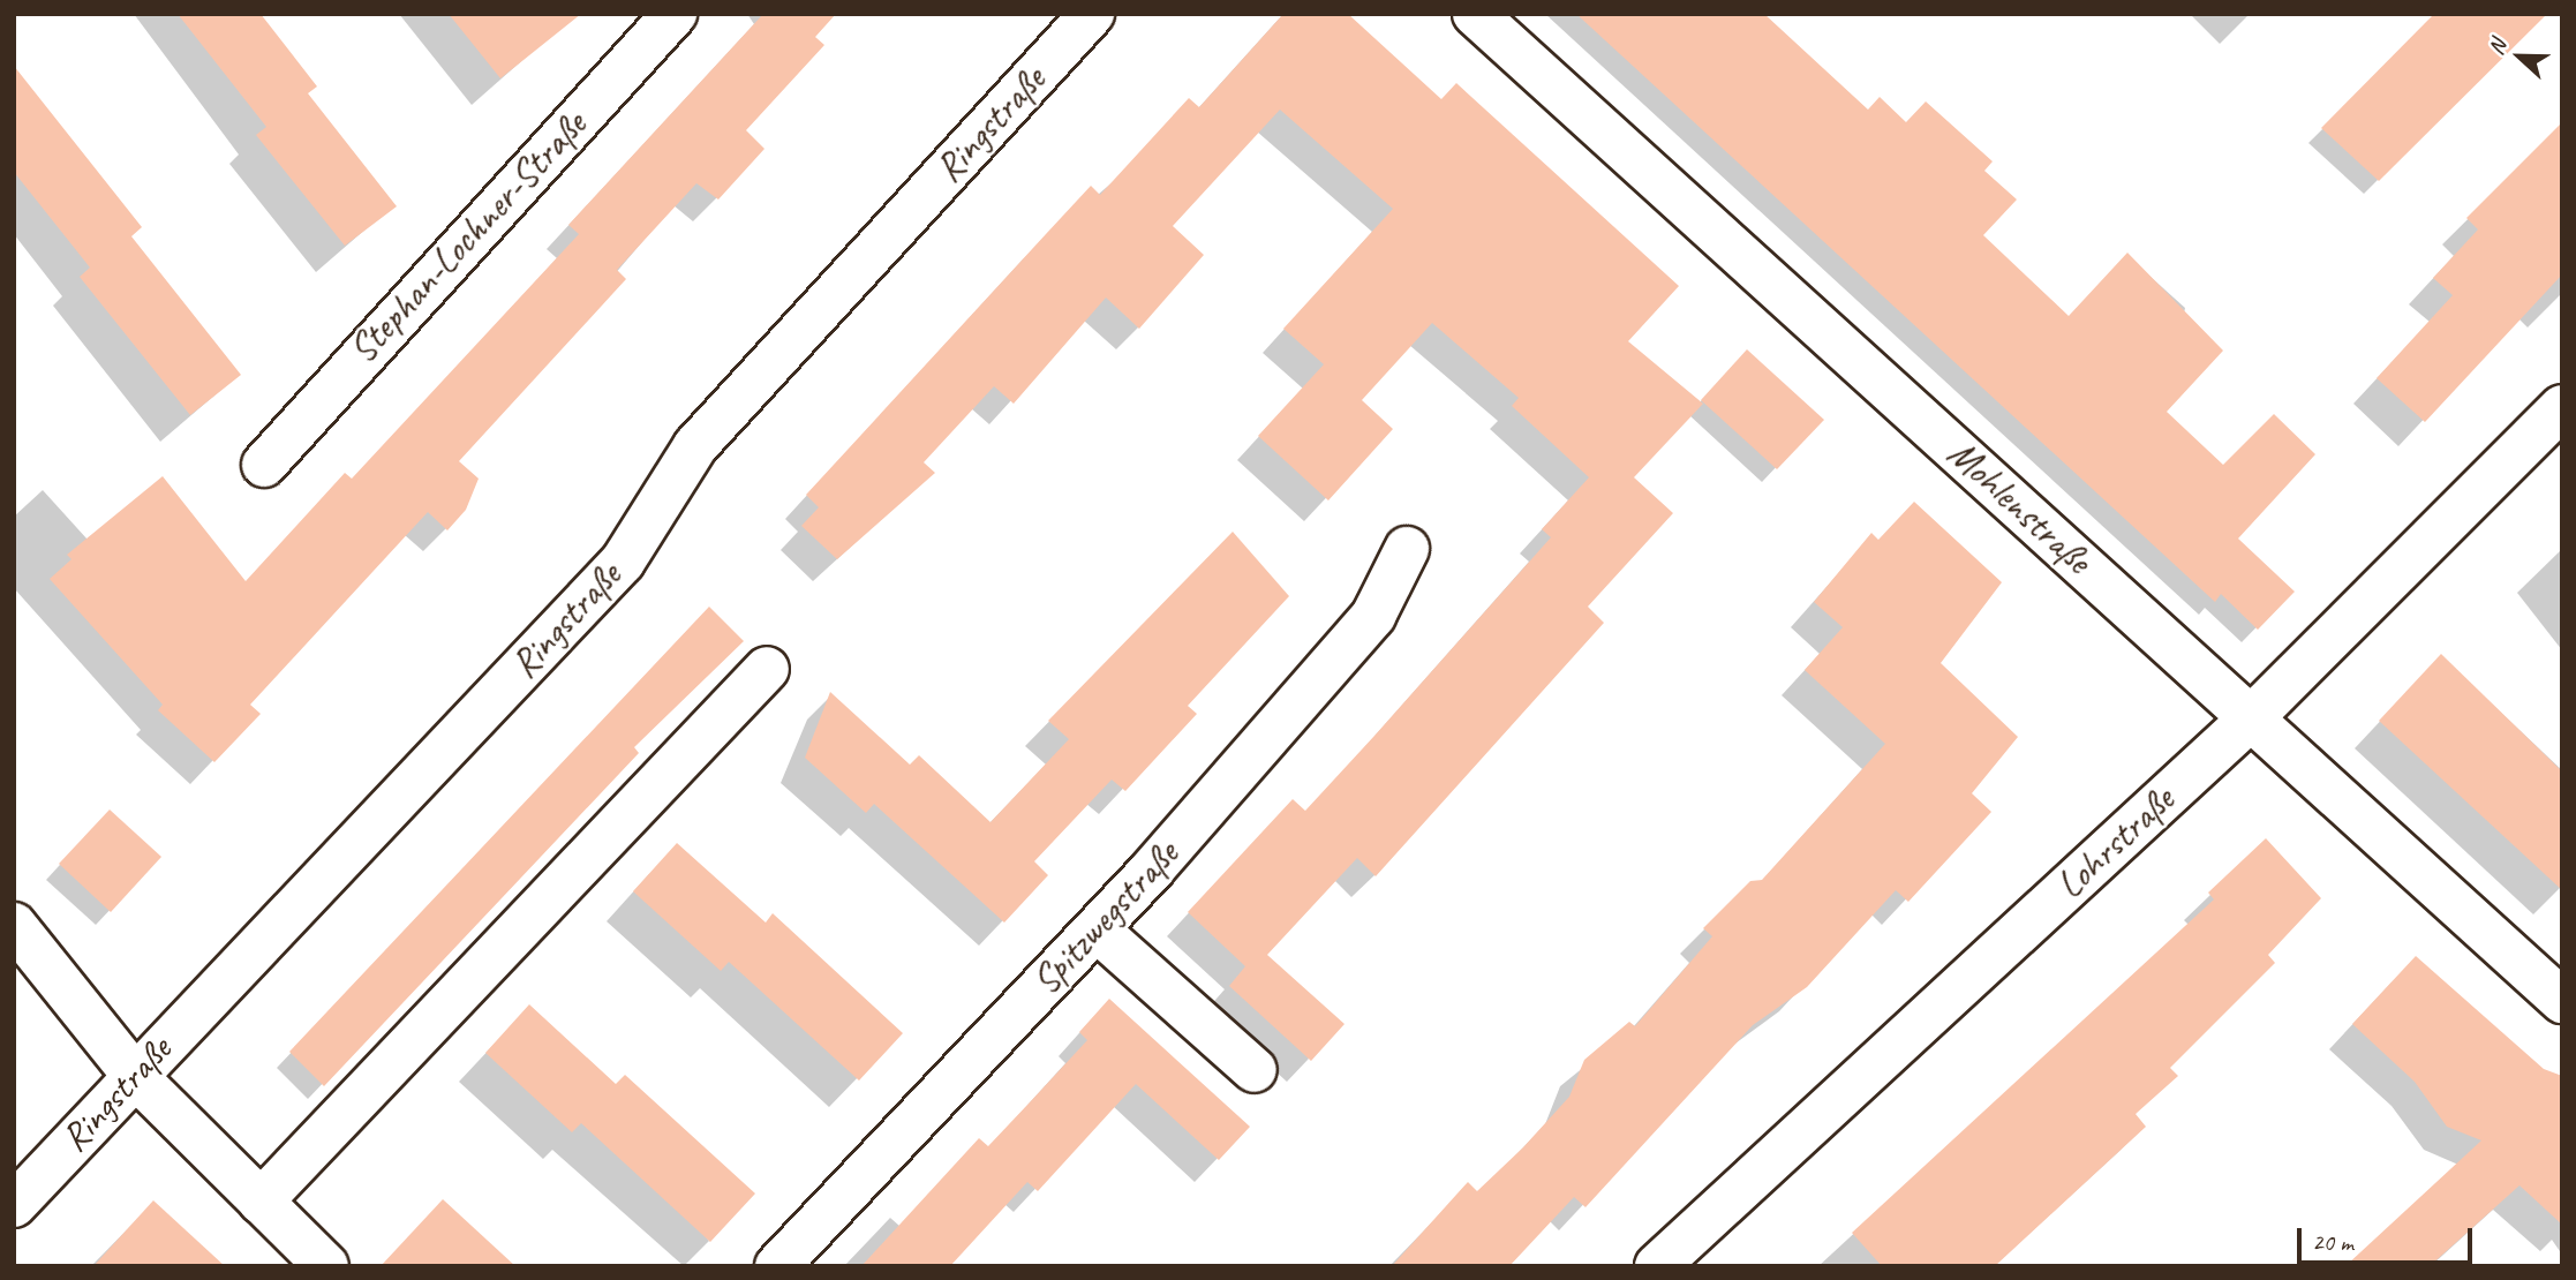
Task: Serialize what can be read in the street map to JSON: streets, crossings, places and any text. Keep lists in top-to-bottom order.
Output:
{
  "streets": {
    "street": [
      "Ringstraße",
      "Stephan-Lochner-Straße",
      "Mohlenstraße",
      "Lohrstraße",
      "Spitzwegstraße"
    ]
  },
  "crossings": [
    ["Mohlenstraße", "Lohrstraße"]
  ],
  "scale_bar": "20 m",
  "north": "left"
}
